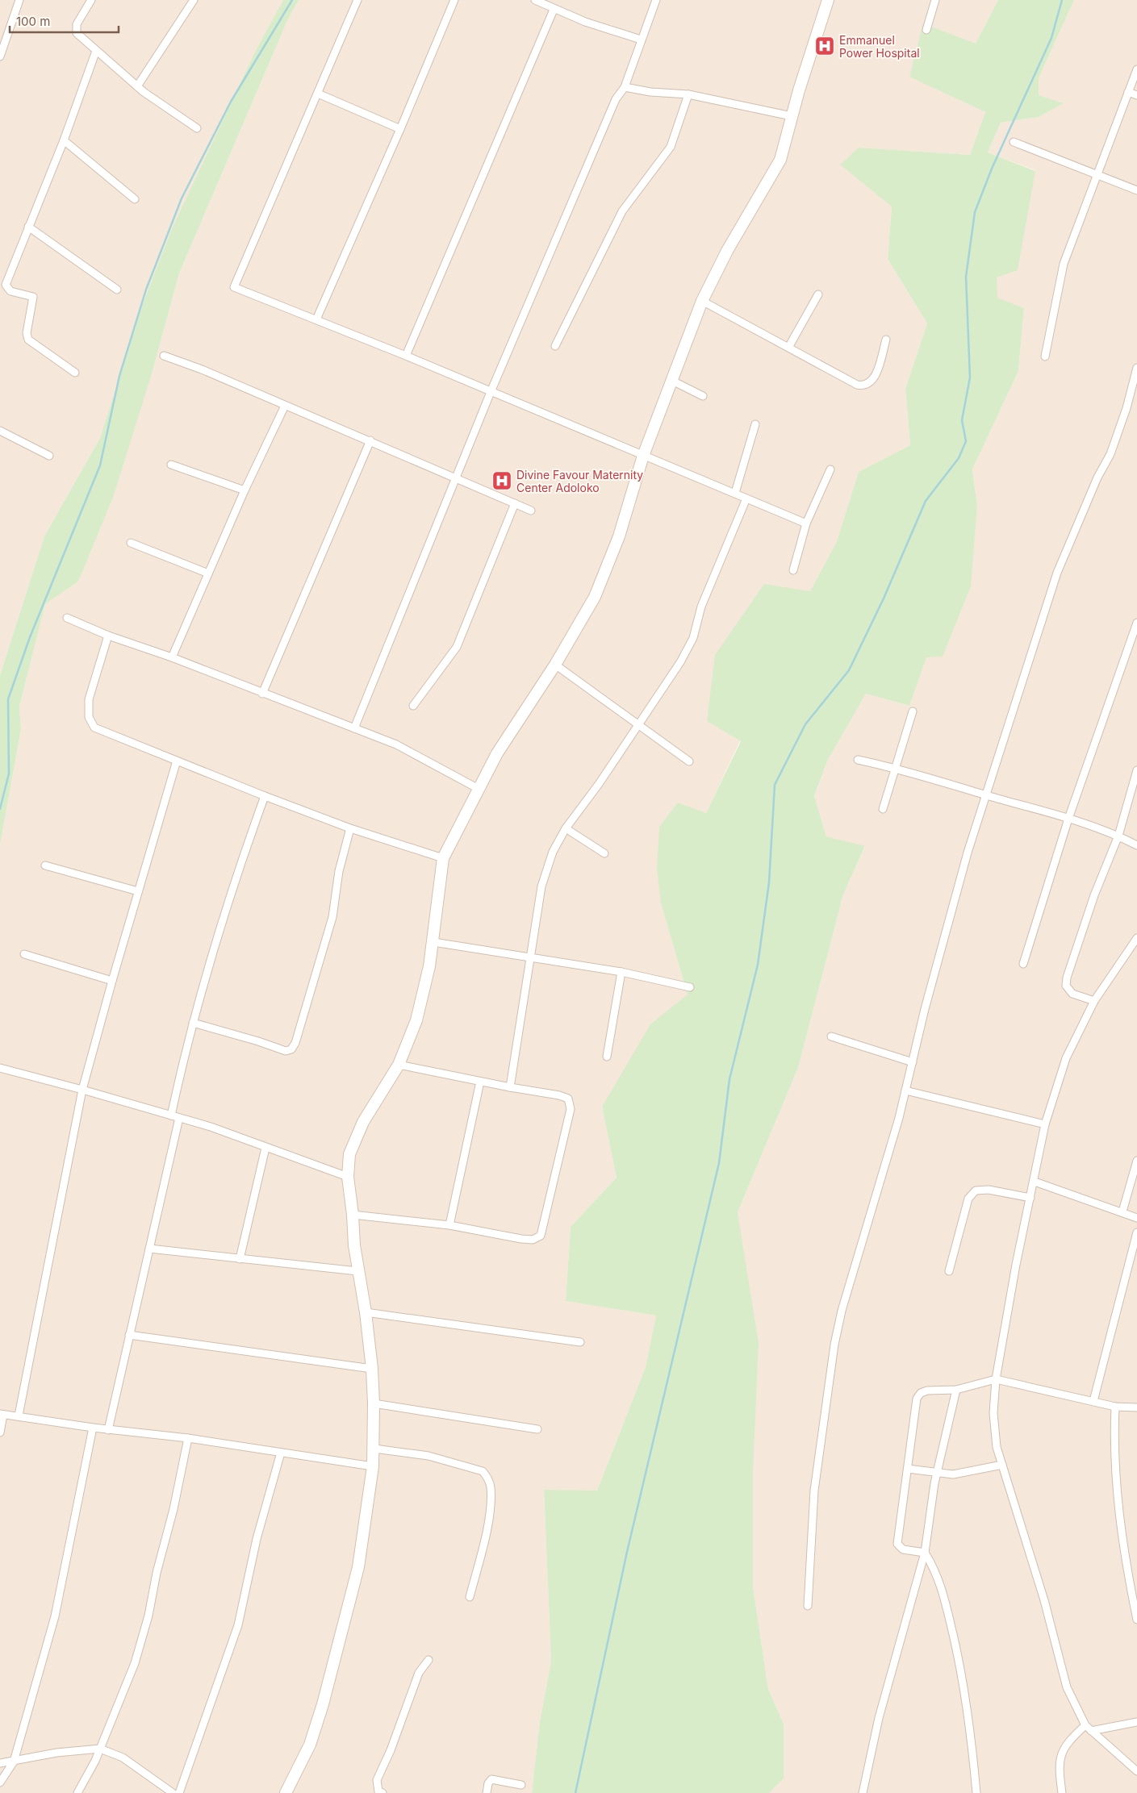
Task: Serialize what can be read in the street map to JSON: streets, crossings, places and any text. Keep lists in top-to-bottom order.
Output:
{
  "places": {
    "hospital": ["Emmanuel Power Hospital", "Divine Favour Maternity Center Adoloko"]
  },
  "scale_bar": "100 m"
}
